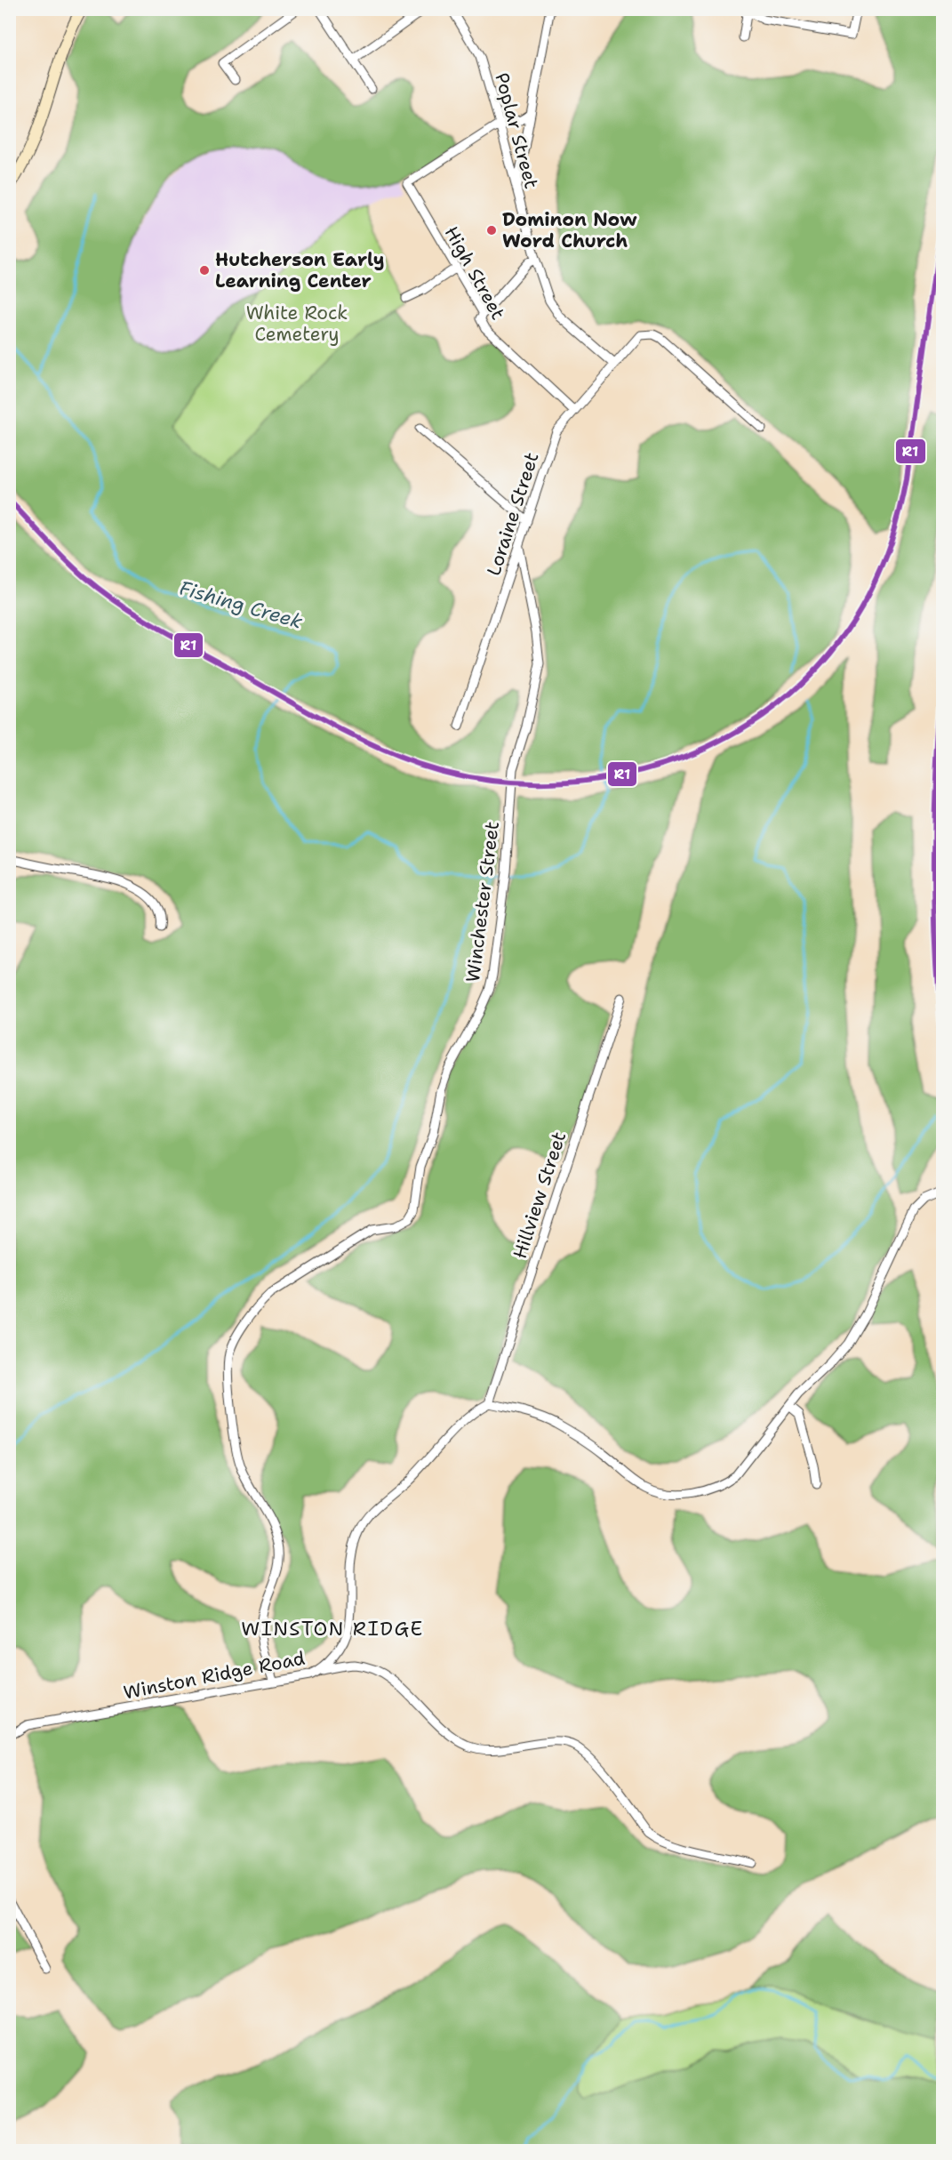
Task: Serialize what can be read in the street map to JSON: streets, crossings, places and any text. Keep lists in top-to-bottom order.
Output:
{
  "streets": {
    "street": [
      "Poplar Street",
      "High Street",
      "Loraine Street",
      "Winchester Street",
      "Hillview Street",
      "Winston Ridge Road"
    ]
  },
  "crossings": [
    ["Poplar Street", "High Street"],
    ["Poplar Street", "Loraine Street"],
    ["High Street", "Loraine Street"],
    ["Loraine Street", "Winchester Street"],
    ["Winchester Street", "Winston Ridge Road"],
    ["Hillview Street", "Winston Ridge Road"]
  ],
  "districts": ["WINSTON RIDGE"],
  "water": ["Fishing Creek"],
  "parks": ["White Rock Cemetery"],
  "places": ["Dominon Now Word Church", "Hutcherson Early Learning Center"],
  "lines": ["transit line R1"]
}
